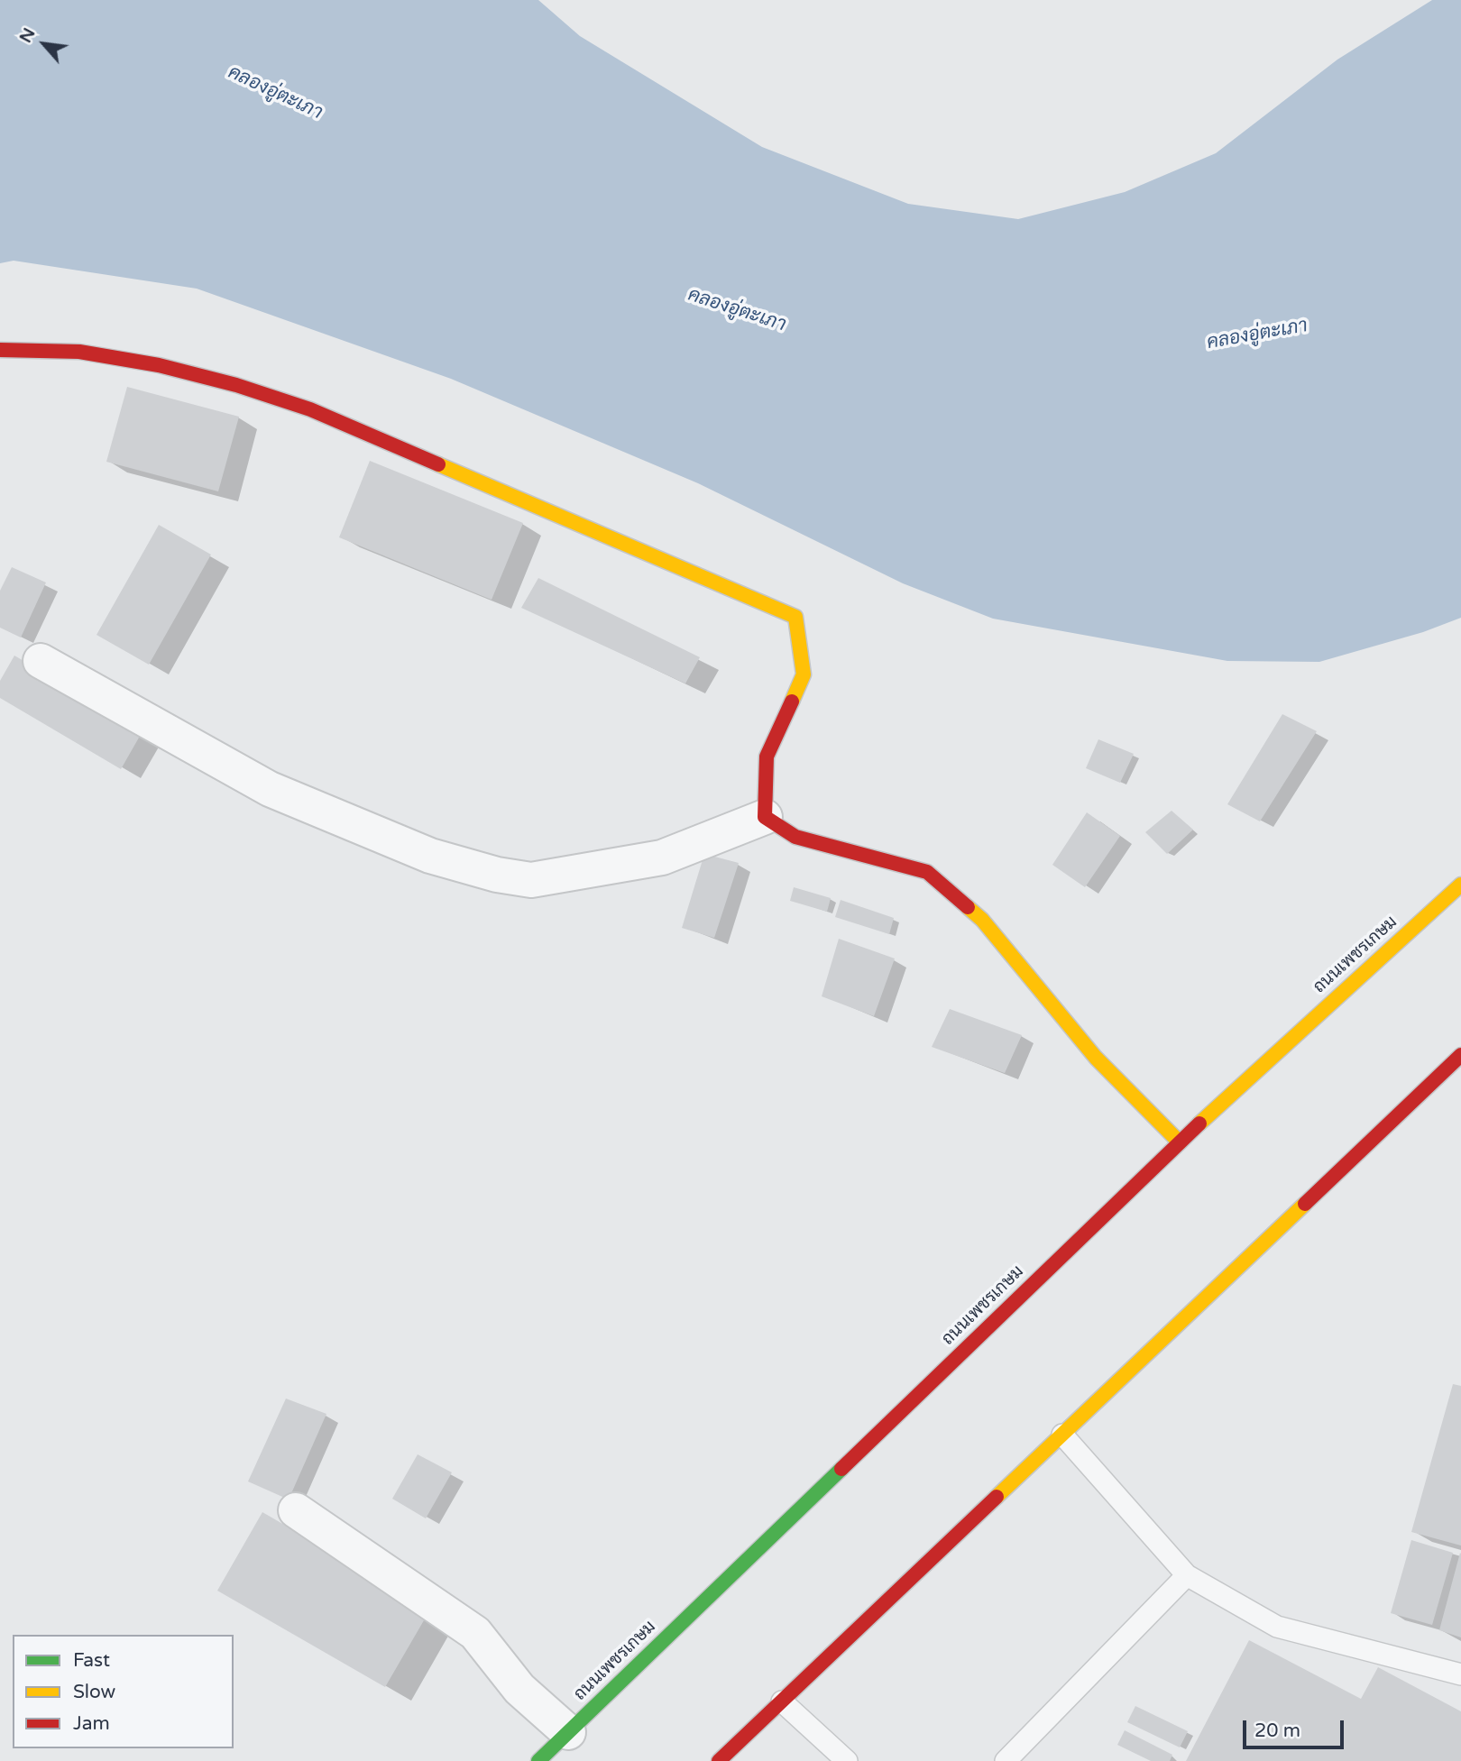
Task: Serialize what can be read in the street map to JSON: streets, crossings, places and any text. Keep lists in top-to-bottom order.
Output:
{
  "streets": {
    "main road": ["ถนนเพชรเกษม"]
  },
  "water": ["คลองอู่ตะเภา"],
  "legend": ["Fast", "Slow", "Jam"],
  "scale_bar": "20 m",
  "north": "top left"
}
